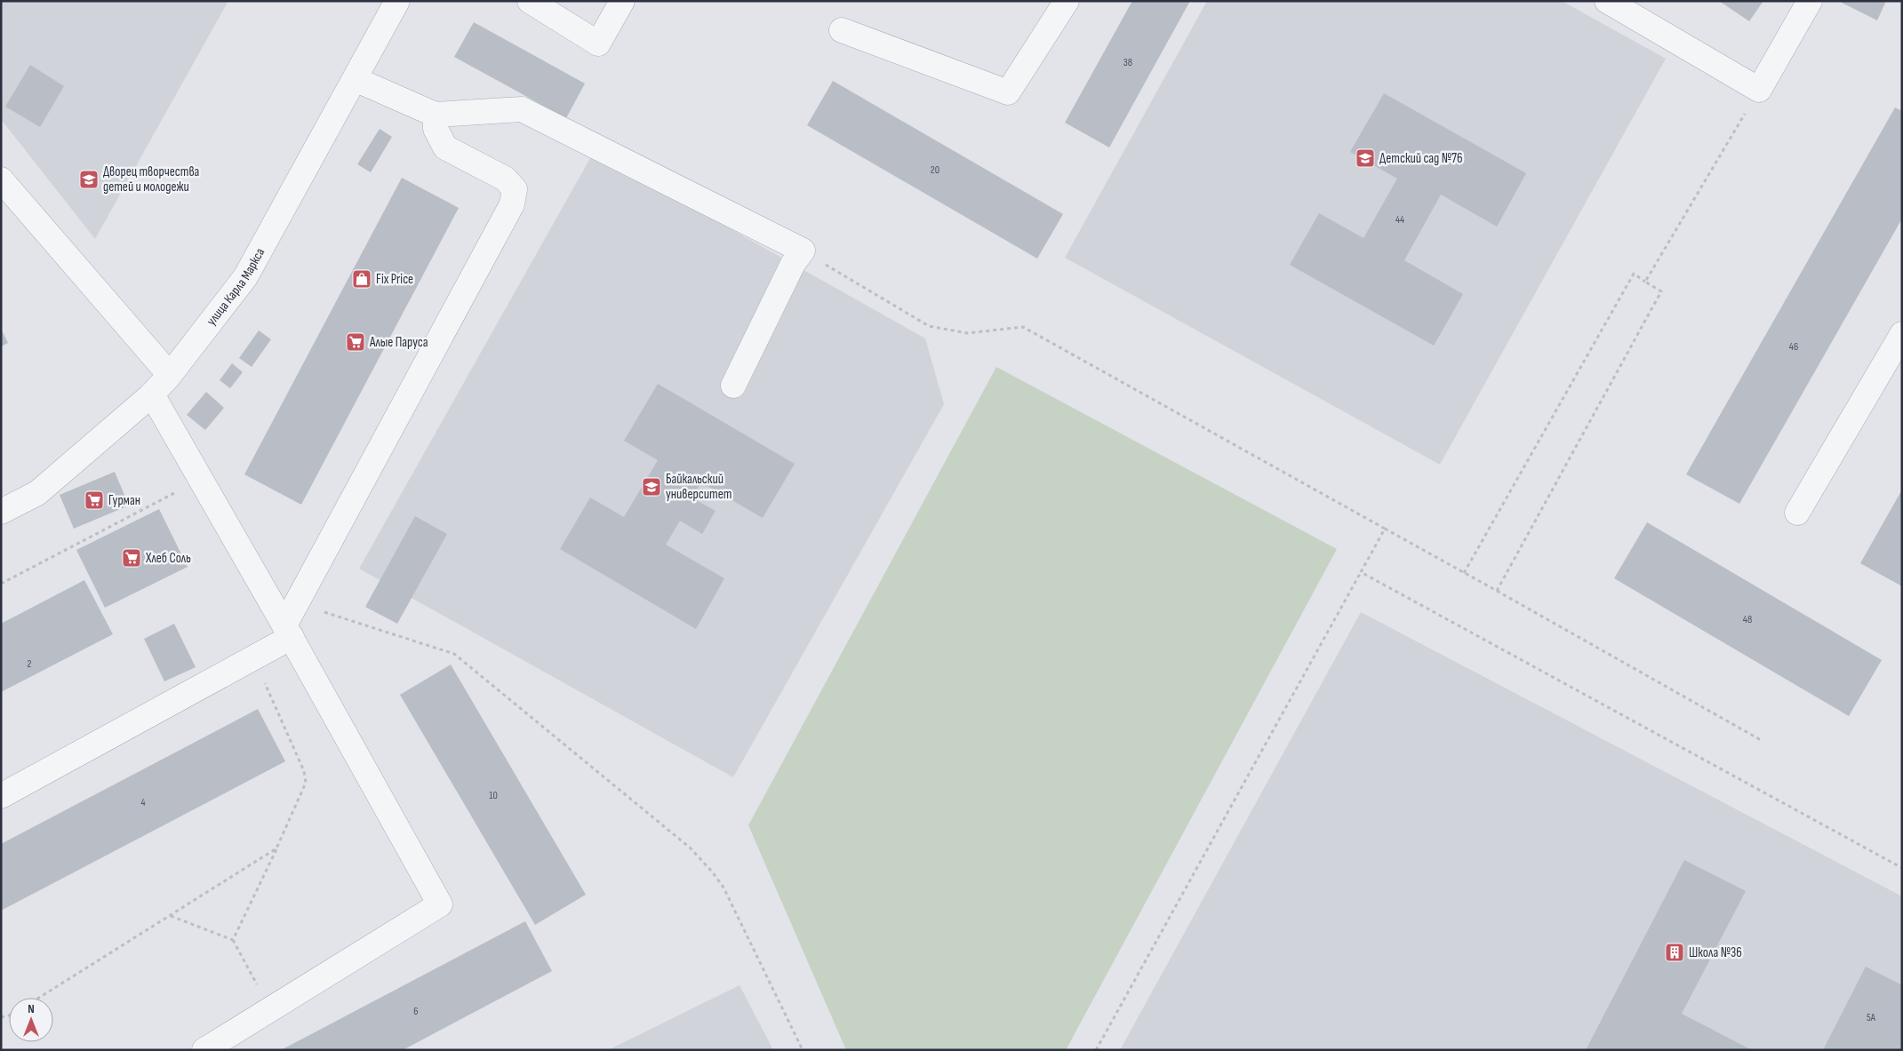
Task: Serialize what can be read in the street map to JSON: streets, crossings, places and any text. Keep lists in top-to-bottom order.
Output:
{
  "streets": {
    "street": ["улица Карла Маркса"]
  },
  "places": {
    "school or university": ["Детский сад №76", "Дворец творчества детей и молодежи", "Байкальский университет"],
    "shop": ["Fix Price"],
    "supermarket": ["Алые Паруса", "Гурман", "Хлеб Соль"],
    "building": ["Школа №36"]
  },
  "house_numbers": [
    "38",
    "20",
    "44",
    "46",
    "48",
    "2",
    "10",
    "4",
    "6",
    "5А"
  ],
  "north": "top"
}
